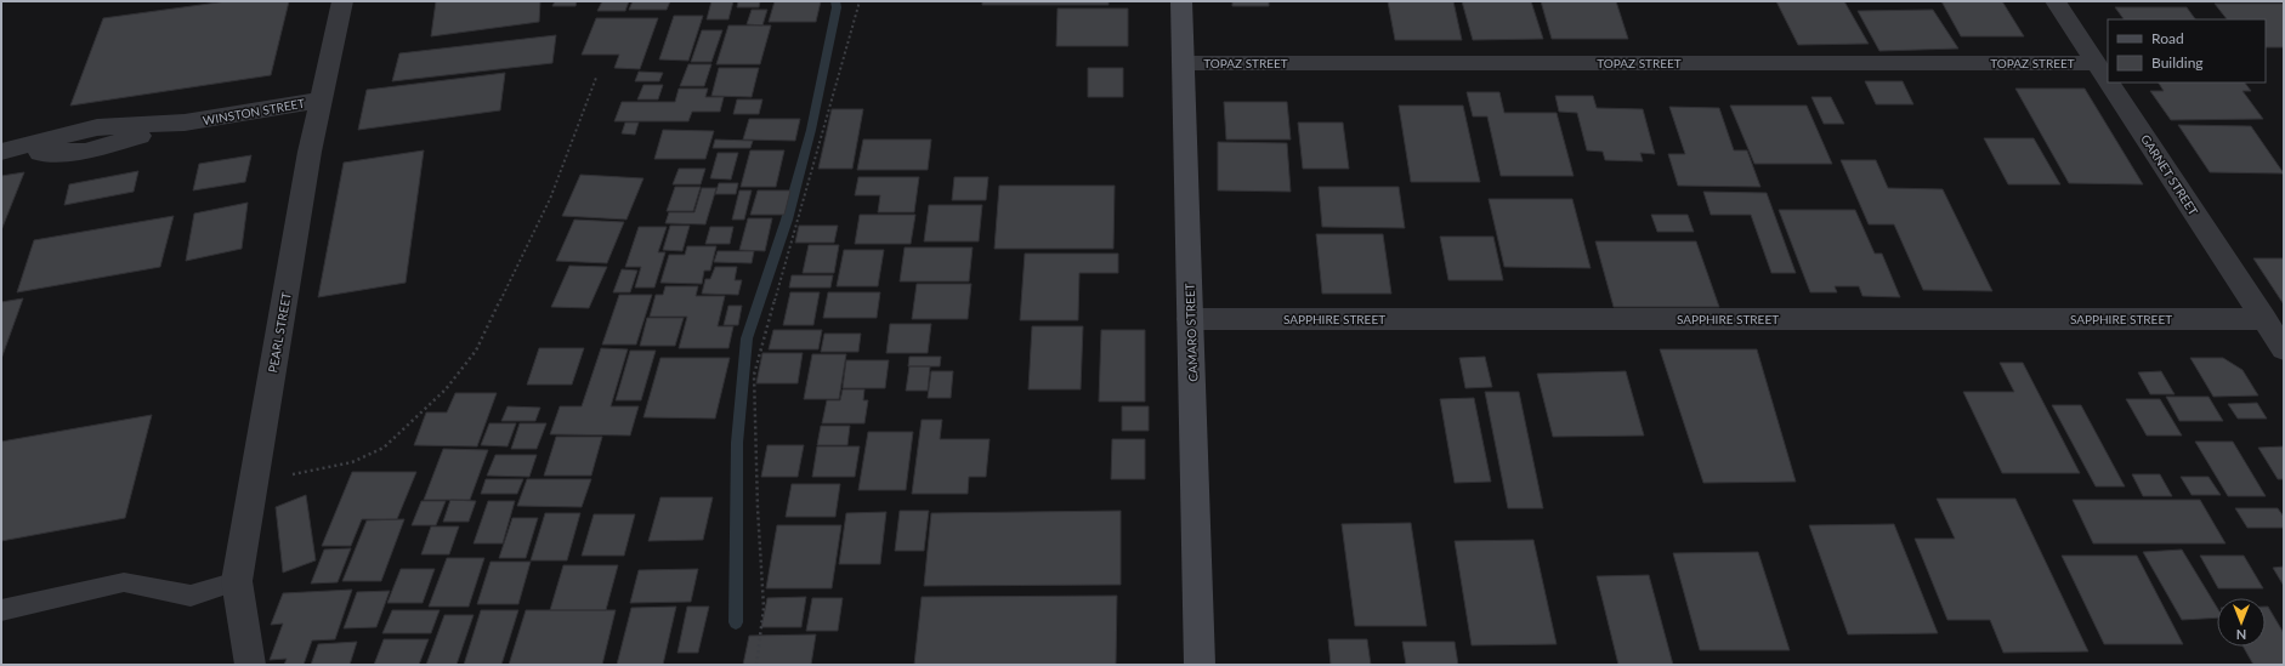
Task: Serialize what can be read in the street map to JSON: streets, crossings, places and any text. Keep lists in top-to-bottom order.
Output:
{
  "streets": {
    "street": [
      "TOPAZ STREET",
      "WINSTON STREET",
      "GARNET STREET",
      "SAPPHIRE STREET",
      "PEARL STREET",
      "CAMARO STREET"
    ]
  },
  "crossings": [
    ["TOPAZ STREET", "GARNET STREET"],
    ["TOPAZ STREET", "CAMARO STREET"],
    ["WINSTON STREET", "PEARL STREET"],
    ["GARNET STREET", "SAPPHIRE STREET"],
    ["SAPPHIRE STREET", "CAMARO STREET"]
  ],
  "legend": ["Road", "Building"],
  "north": "bottom"
}
